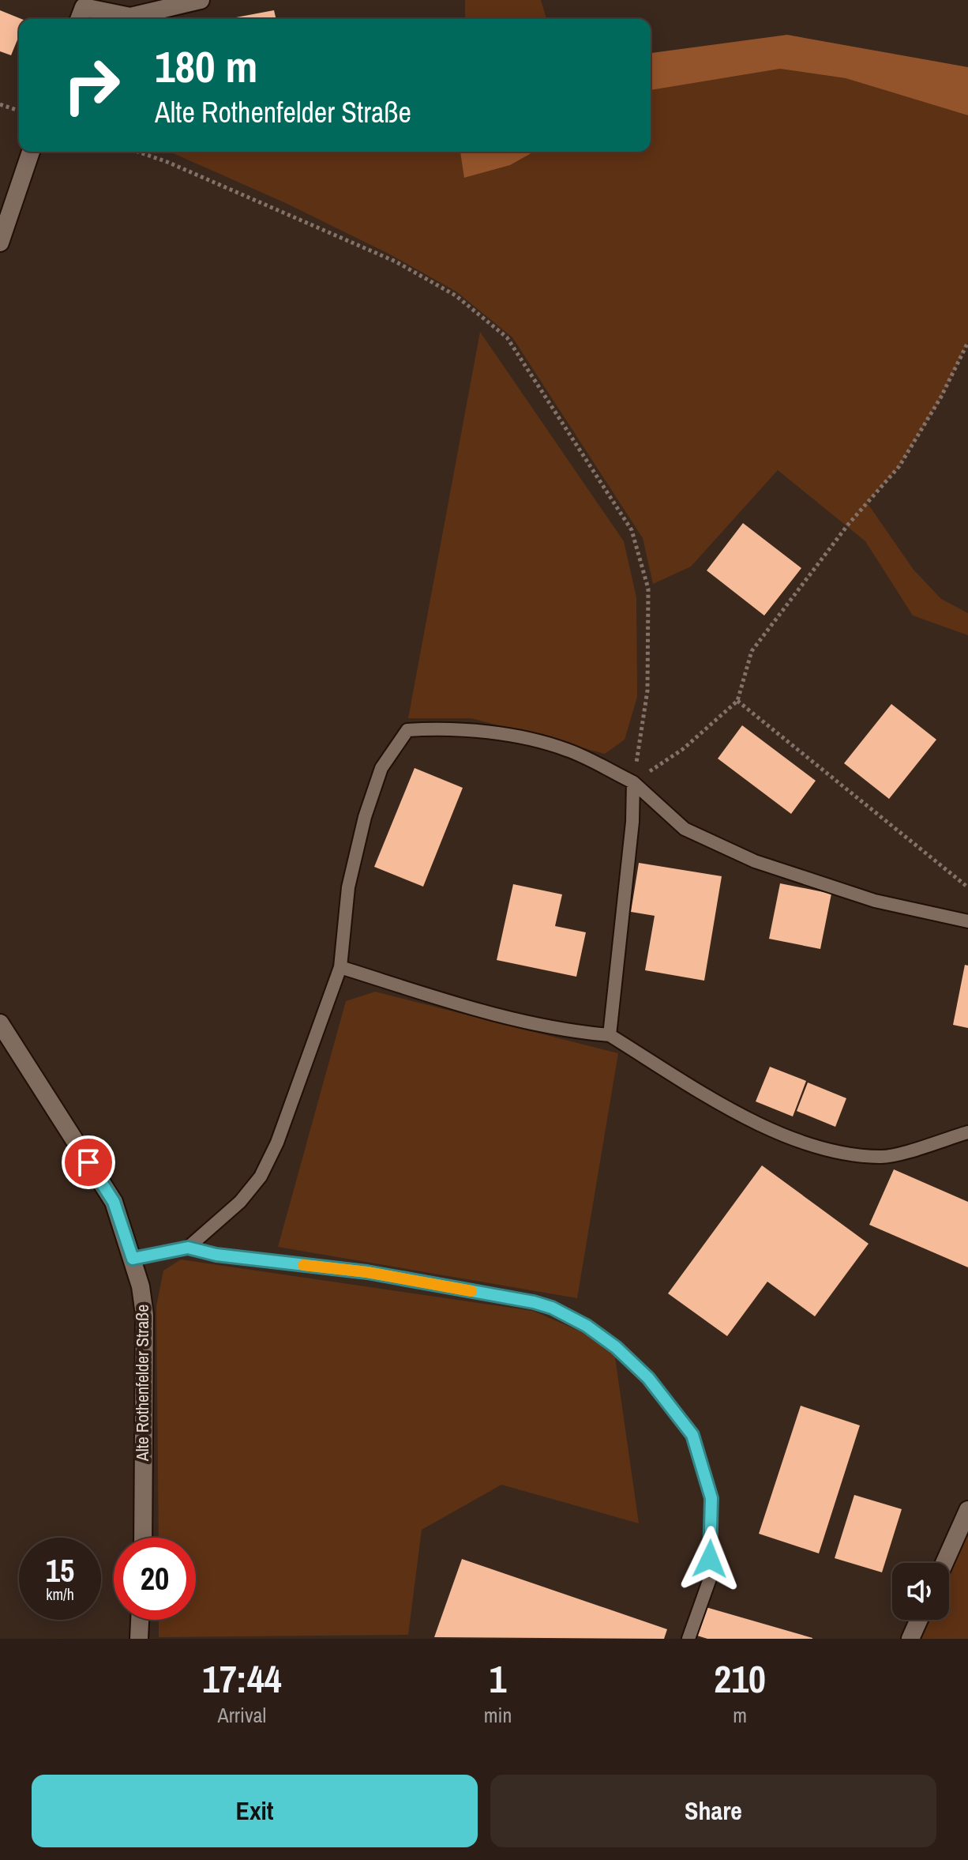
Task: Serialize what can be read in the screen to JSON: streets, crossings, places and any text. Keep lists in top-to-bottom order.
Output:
{
  "streets": {
    "street": ["Alte Rothenfelder Straße"]
  },
  "page": {
    "turn": ["180 m", "Alte Rothenfelder Straße"],
    "speed": "15 km/h",
    "limit": "20",
    "eta": [
      "17:44",
      "Arrival",
      "1",
      "min",
      "210",
      "m"
    ],
    "buttons": ["Exit", "Share"]
  }
}
